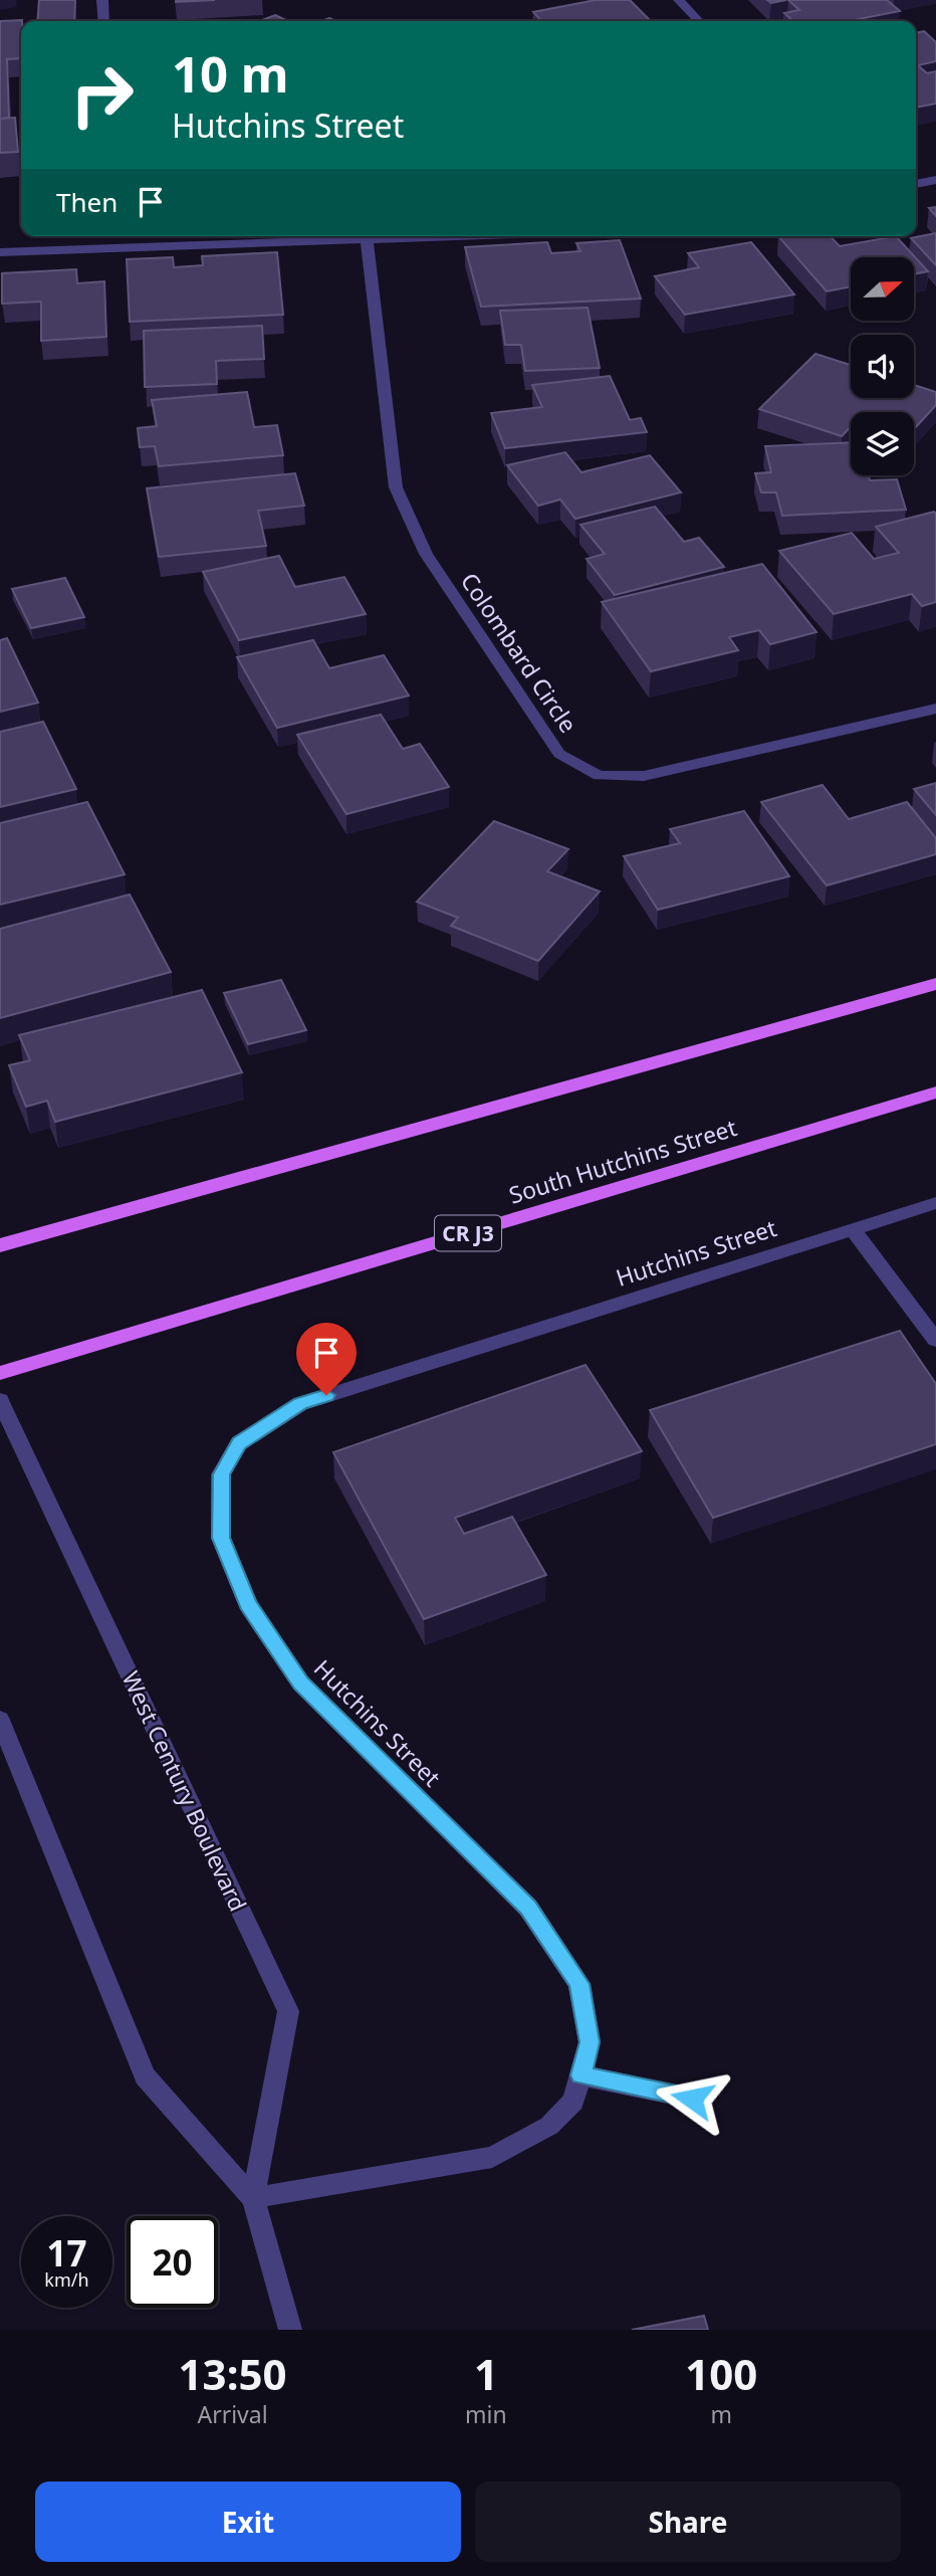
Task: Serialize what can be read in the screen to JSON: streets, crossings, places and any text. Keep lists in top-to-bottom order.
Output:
{
  "streets": {
    "main road": ["South Hutchins Street", "CR J3"],
    "street": ["Colombard Circle", "Hutchins Street", "West Century Boulevard"]
  },
  "crossings": [
    ["Hutchins Street", "West Century Boulevard"]
  ],
  "north": "right",
  "page": {
    "turn": ["10 m", "Hutchins Street"],
    "then": "Then",
    "speed": "17 km/h",
    "limit": "20",
    "eta": [
      "13:50",
      "Arrival",
      "1",
      "min",
      "100",
      "m"
    ],
    "buttons": ["Exit", "Share"]
  }
}
